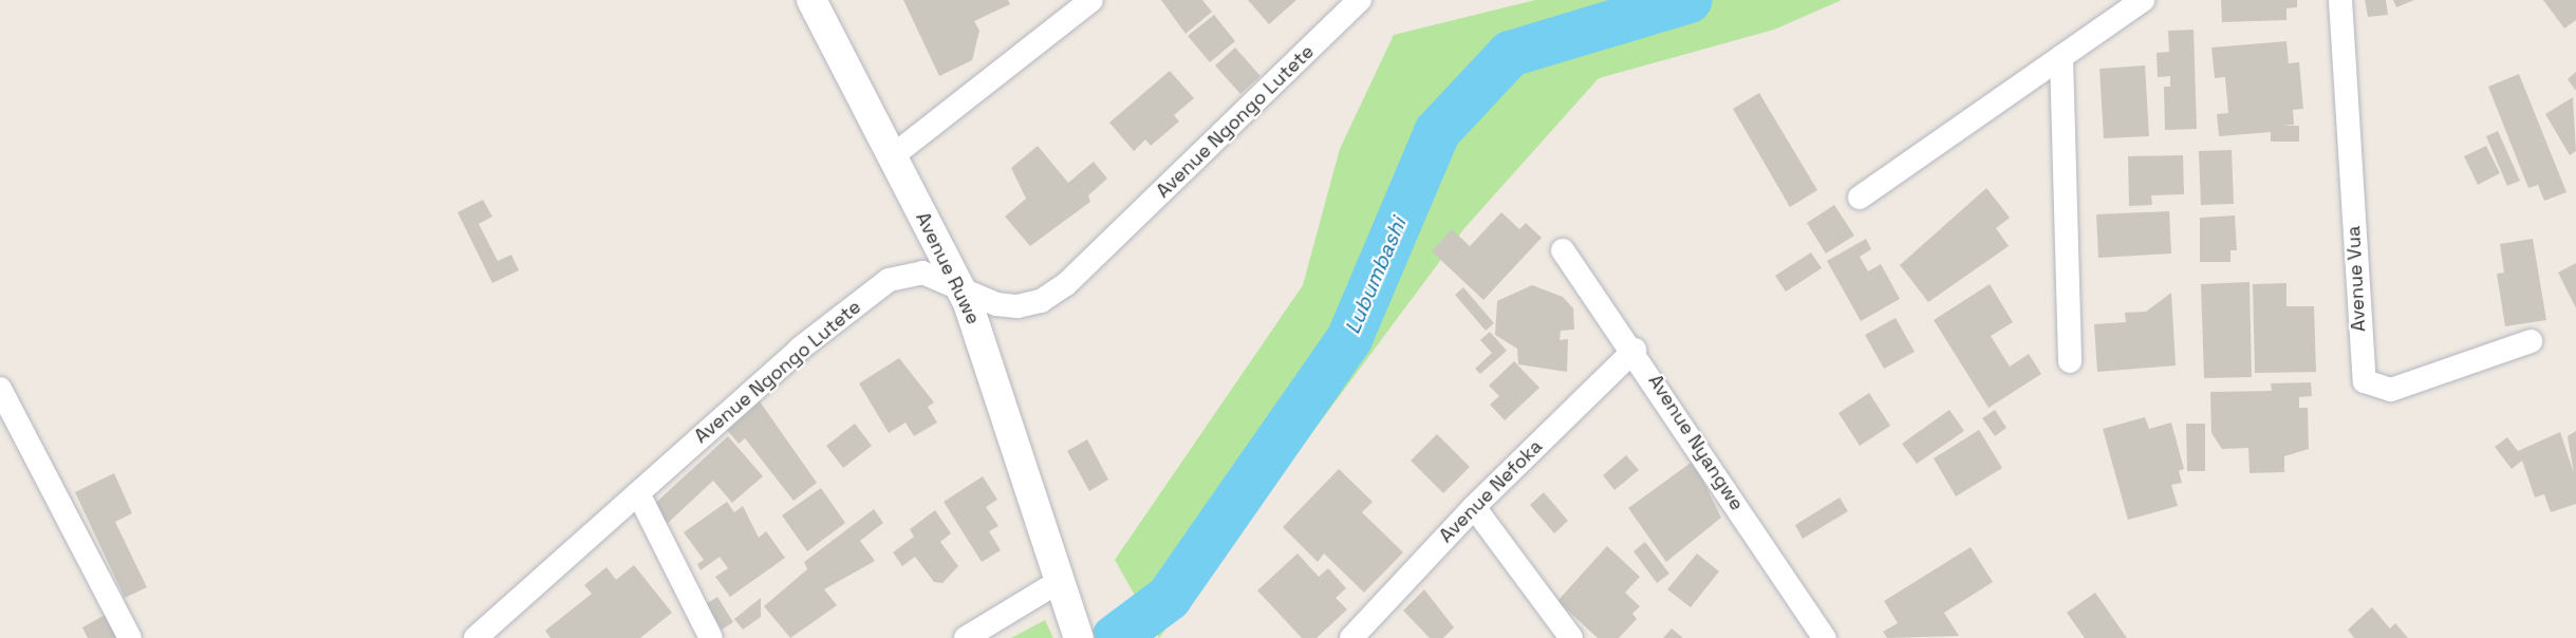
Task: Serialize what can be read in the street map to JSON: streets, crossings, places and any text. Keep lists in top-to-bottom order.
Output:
{
  "streets": {
    "street": [
      "Avenue Ngongo Lutete",
      "Avenue Ruwe",
      "Avenue Vua",
      "Avenue Nyangwe",
      "Avenue Nefoka"
    ]
  },
  "crossings": [
    ["Avenue Ngongo Lutete", "Avenue Ruwe"],
    ["Avenue Nyangwe", "Avenue Nefoka"]
  ],
  "water": ["Lubumbashi"]
}
